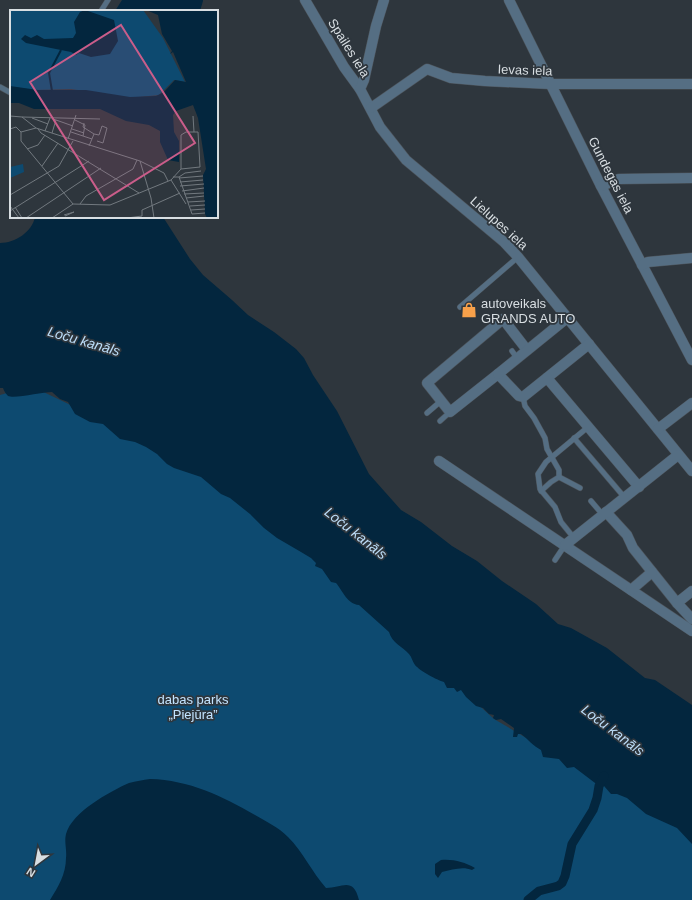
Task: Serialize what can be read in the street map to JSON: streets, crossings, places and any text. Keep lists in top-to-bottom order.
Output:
{
  "streets": {
    "street": [
      "Spailes iela",
      "Ievas iela",
      "Gundegas iela",
      "Lielupes iela"
    ]
  },
  "crossings": [
    ["Spailes iela", "Lielupes iela"],
    ["Ievas iela", "Gundegas iela"],
    ["Ievas iela", "Lielupes iela"]
  ],
  "water": ["Loču kanāls"],
  "parks": ["dabas parks „Piejūra”"],
  "places": {
    "shop": ["autoveikals GRANDS AUTO"]
  },
  "north": "bottom left"
}
